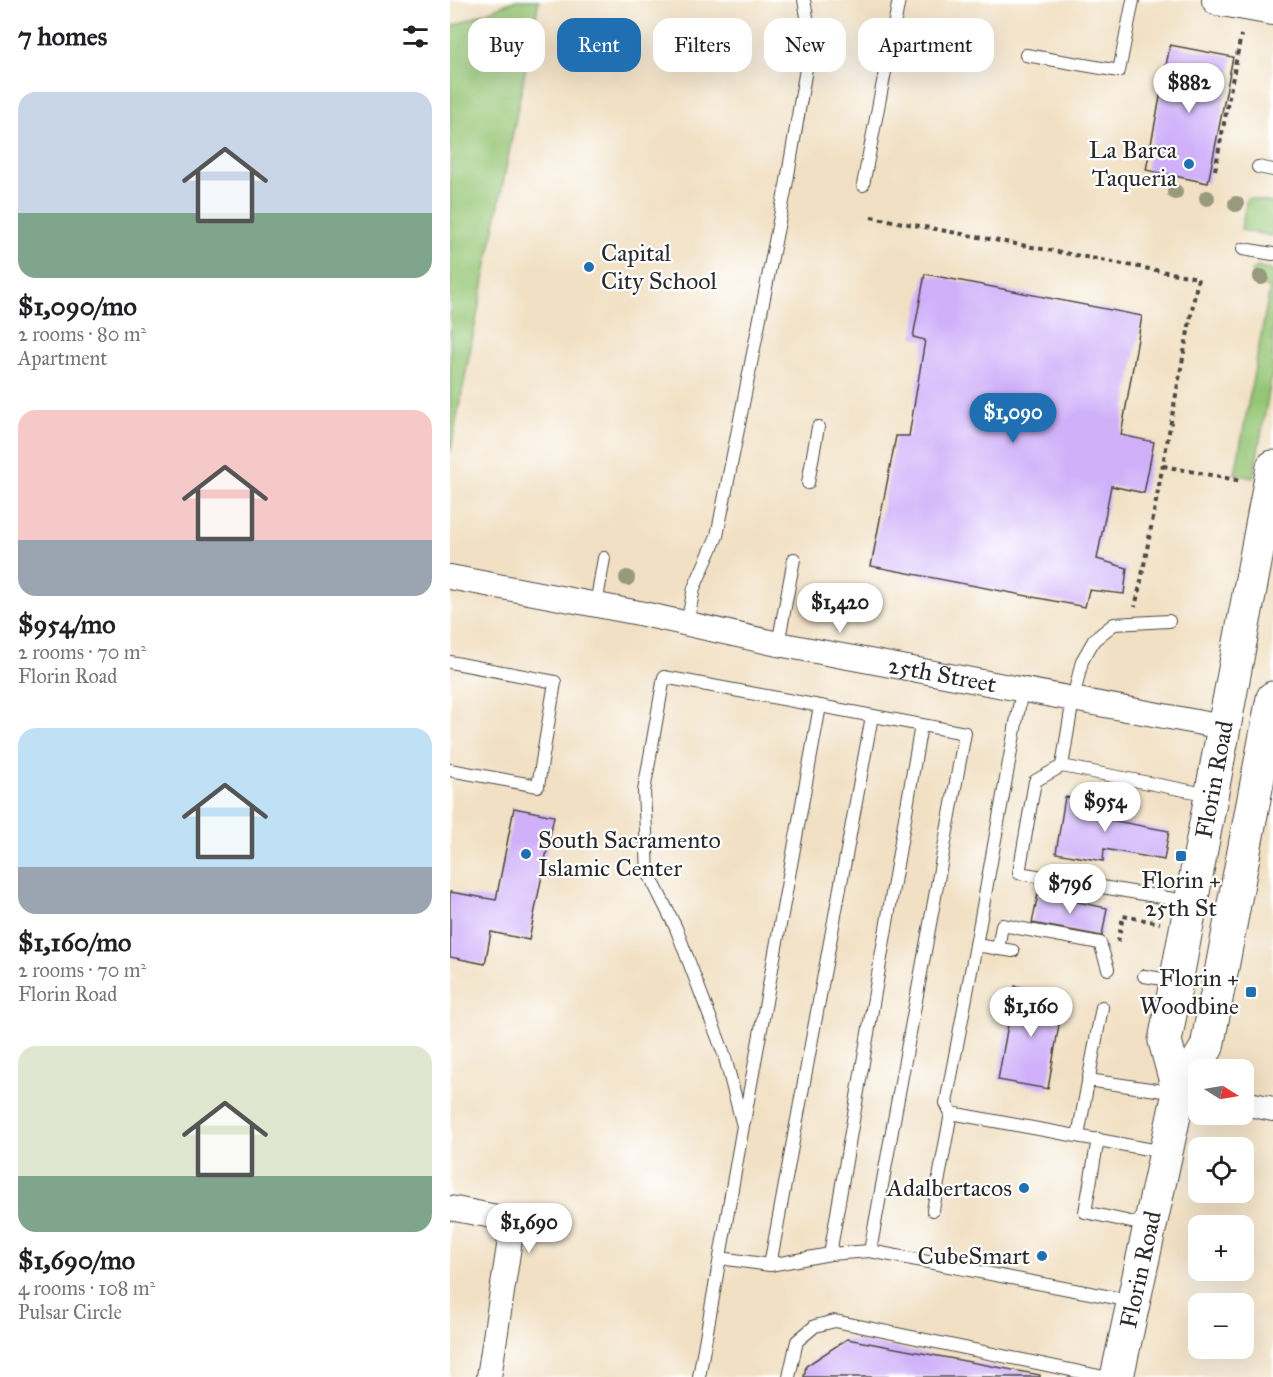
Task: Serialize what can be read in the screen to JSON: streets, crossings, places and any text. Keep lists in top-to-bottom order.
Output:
{
  "streets": {
    "main road": ["Florin Road"],
    "street": ["25th Street"]
  },
  "crossings": [
    ["25th Street", "Florin Road"]
  ],
  "places": {
    "other": [
      "La Barca Taqueria",
      "Capital City School",
      "South Sacramento Islamic Center",
      "Adalbertacos",
      "CubeSmart"
    ],
    "transit": ["Florin + 25th St", "Florin + Woodbine"]
  },
  "north": "right",
  "page": {
    "heading": "7 homes",
    "chip": [
      "Buy",
      "Rent",
      "Filters",
      "New",
      "Apartment"
    ],
    "price": [
      "$882",
      "$1,090",
      "$1,420",
      "$954",
      "$796",
      "$1,160",
      "$1,690"
    ],
    "list": [
      {
        "name": "$1,090/mo",
        "note": "2 rooms · 80 m² · Apartment"
      },
      {
        "name": "$954/mo",
        "note": "2 rooms · 70 m² · Florin Road"
      },
      {
        "name": "$1,160/mo",
        "note": "2 rooms · 70 m² · Florin Road"
      },
      {
        "name": "$1,690/mo",
        "note": "4 rooms · 108 m² · Pulsar Circle"
      }
    ],
    "map_buttons": ["+", "−"]
  }
}
